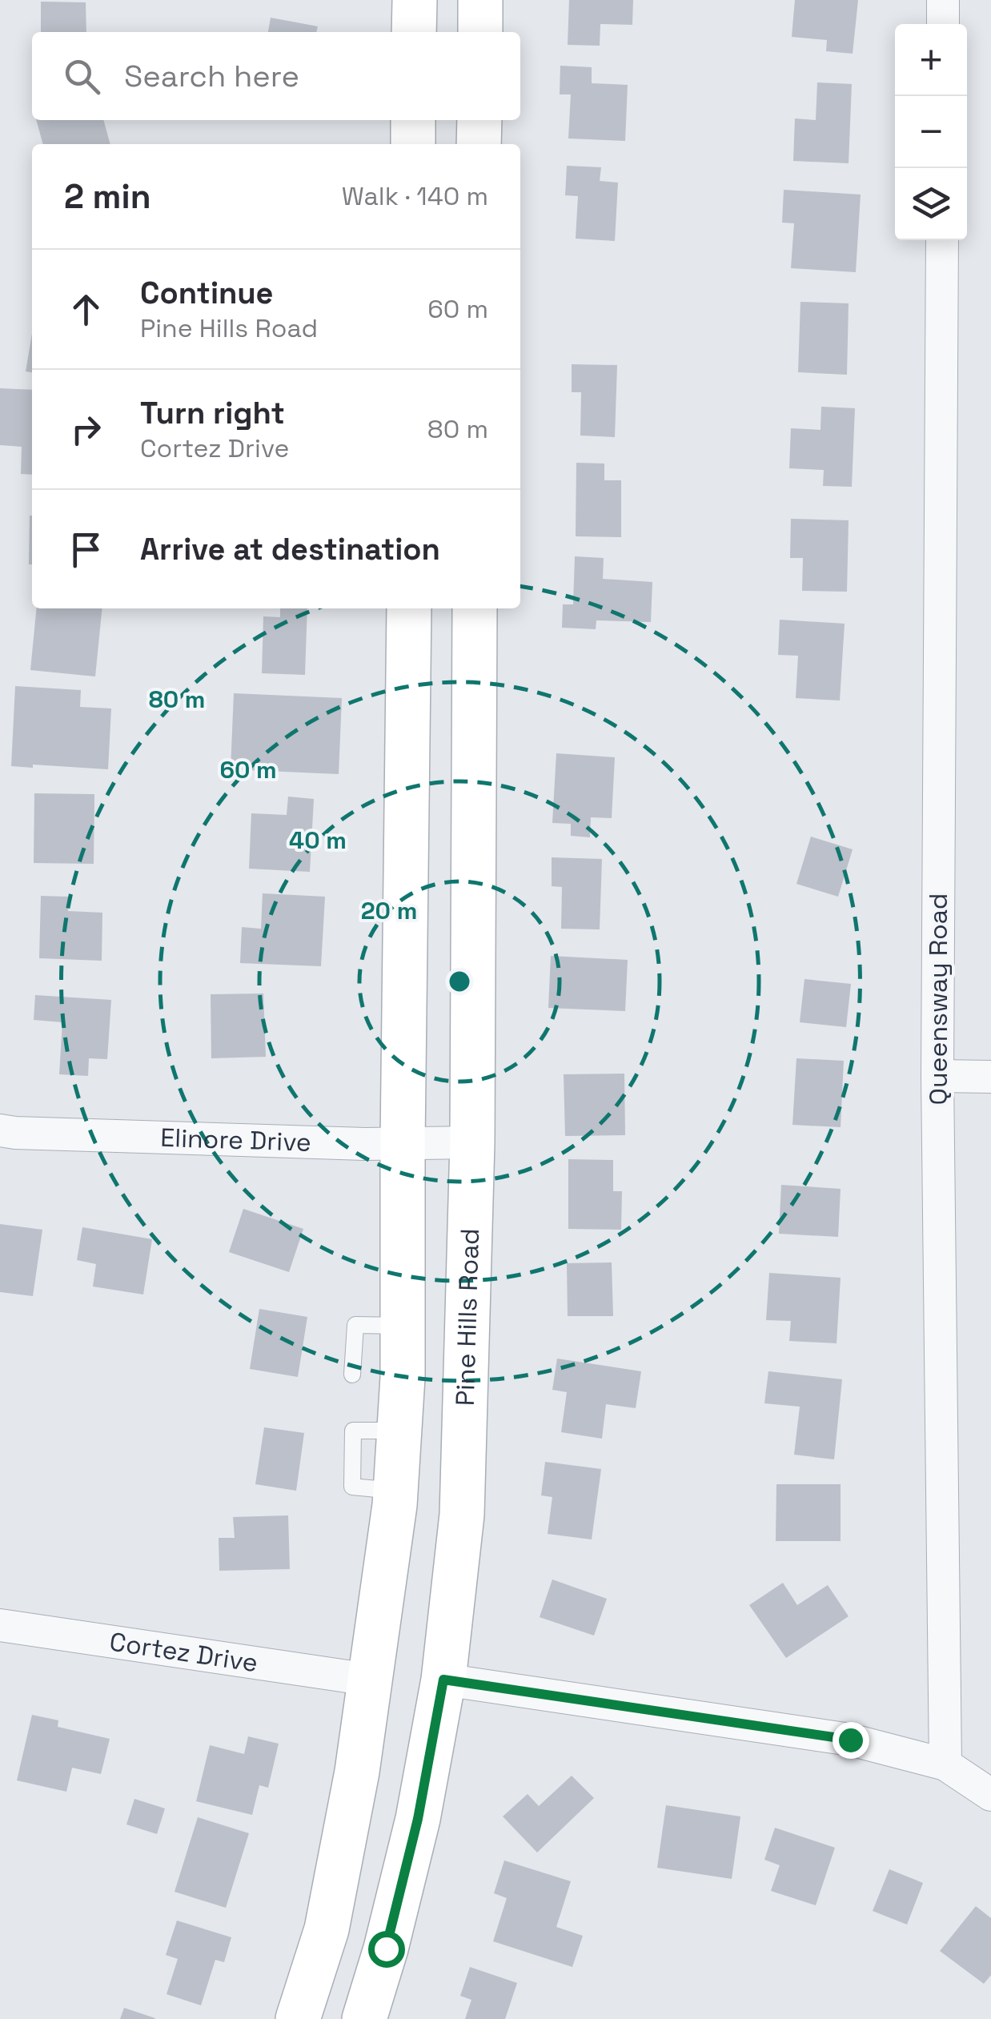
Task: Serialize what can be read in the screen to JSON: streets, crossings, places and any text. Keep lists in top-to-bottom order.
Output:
{
  "streets": {
    "main road": ["Pine Hills Road"],
    "street": ["Queensway Road", "Elinore Drive", "Cortez Drive"]
  },
  "crossings": [
    ["Elinore Drive", "Pine Hills Road"]
  ],
  "page": {
    "map_buttons": ["+", "−"],
    "search": "Search here",
    "heading": ["2 min", "Walk · 140 m"],
    "list": [
      ["Continue", "Pine Hills Road", "60 m"],
      ["Turn right", "Cortez Drive", "80 m"],
      "Arrive at destination"
    ]
  },
  "rings": [
    "80 m",
    "60 m",
    "40 m",
    "20 m"
  ]
}
